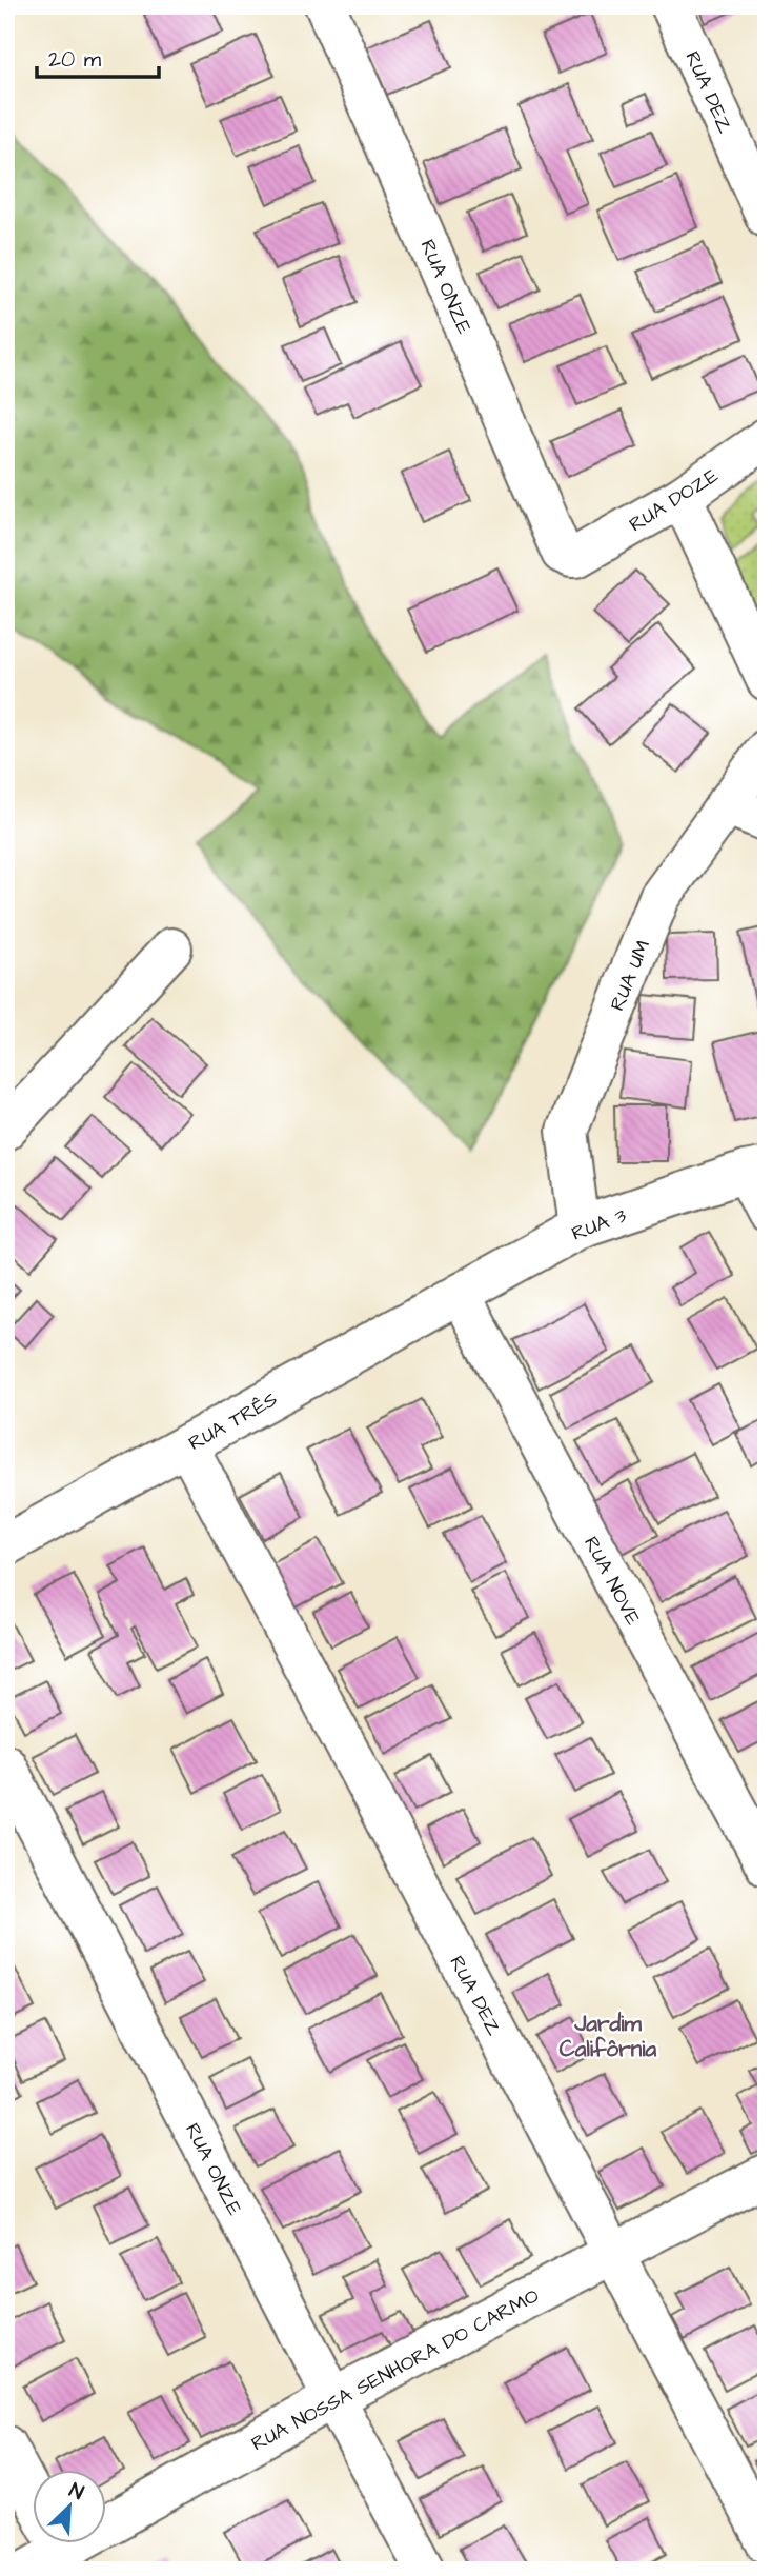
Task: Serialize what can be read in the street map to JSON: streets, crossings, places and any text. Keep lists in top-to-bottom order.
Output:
{
  "streets": {
    "street": [
      "RUA DEZ",
      "RUA ONZE",
      "RUA DOZE",
      "RUA UM",
      "RUA 3",
      "RUA TRÊS",
      "RUA NOVE",
      "RUA NOSSA SENHORA DO CARMO"
    ]
  },
  "crossings": [
    ["RUA DEZ", "RUA TRÊS"],
    ["RUA DEZ", "RUA NOSSA SENHORA DO CARMO"],
    ["RUA ONZE", "RUA DOZE"],
    ["RUA ONZE", "RUA NOSSA SENHORA DO CARMO"],
    ["RUA UM", "RUA 3"],
    ["RUA 3", "RUA TRÊS"],
    ["RUA 3", "RUA NOVE"],
    ["RUA TRÊS", "RUA NOVE"]
  ],
  "districts": ["Jardim Califôrnia"],
  "scale_bar": "20 m",
  "north": "top right"
}
